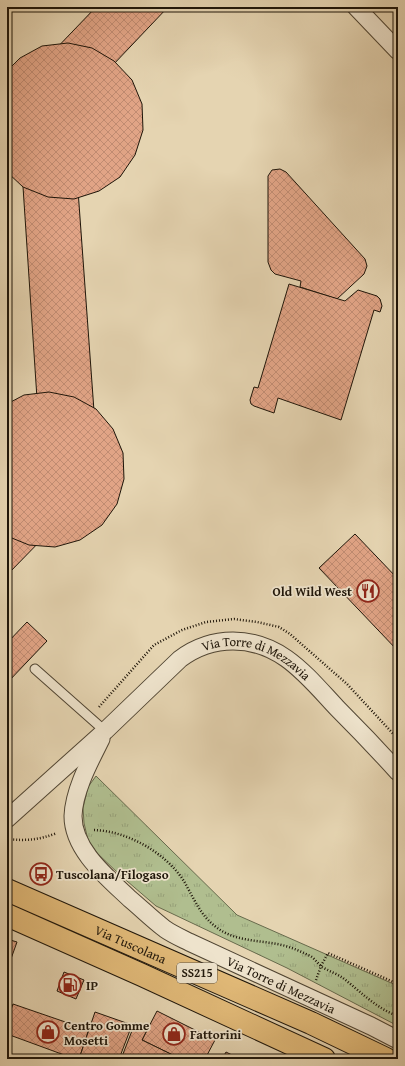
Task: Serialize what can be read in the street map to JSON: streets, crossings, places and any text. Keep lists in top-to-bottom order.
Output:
{
  "streets": {
    "main road": ["Via Tuscolana", "SS215"],
    "street": ["Via Torre di Mezzavia"]
  },
  "places": {
    "restaurant": ["Old Wild West"],
    "bus stop": ["Tuscolana/Filogaso"],
    "fuel station": ["IP"],
    "shop": ["Centro Gomme Mosetti", "Fattorini"]
  }
}
